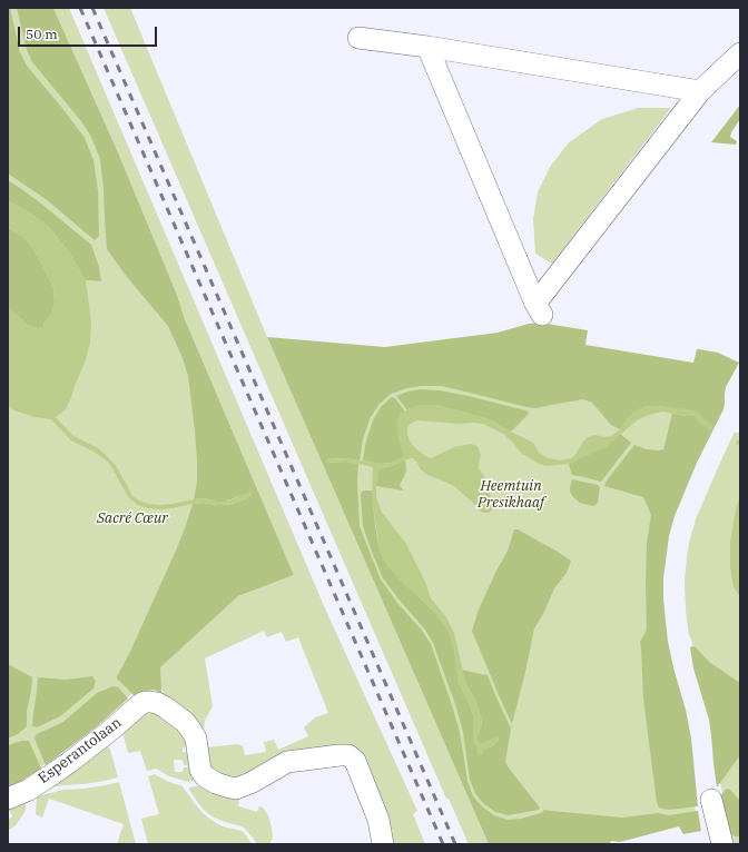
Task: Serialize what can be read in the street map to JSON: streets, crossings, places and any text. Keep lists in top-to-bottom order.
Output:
{
  "streets": {
    "street": ["Esperantolaan"]
  },
  "parks": ["Heemtuin Presikhaaf", "Sacré Cœur"],
  "scale_bar": "50 m"
}
